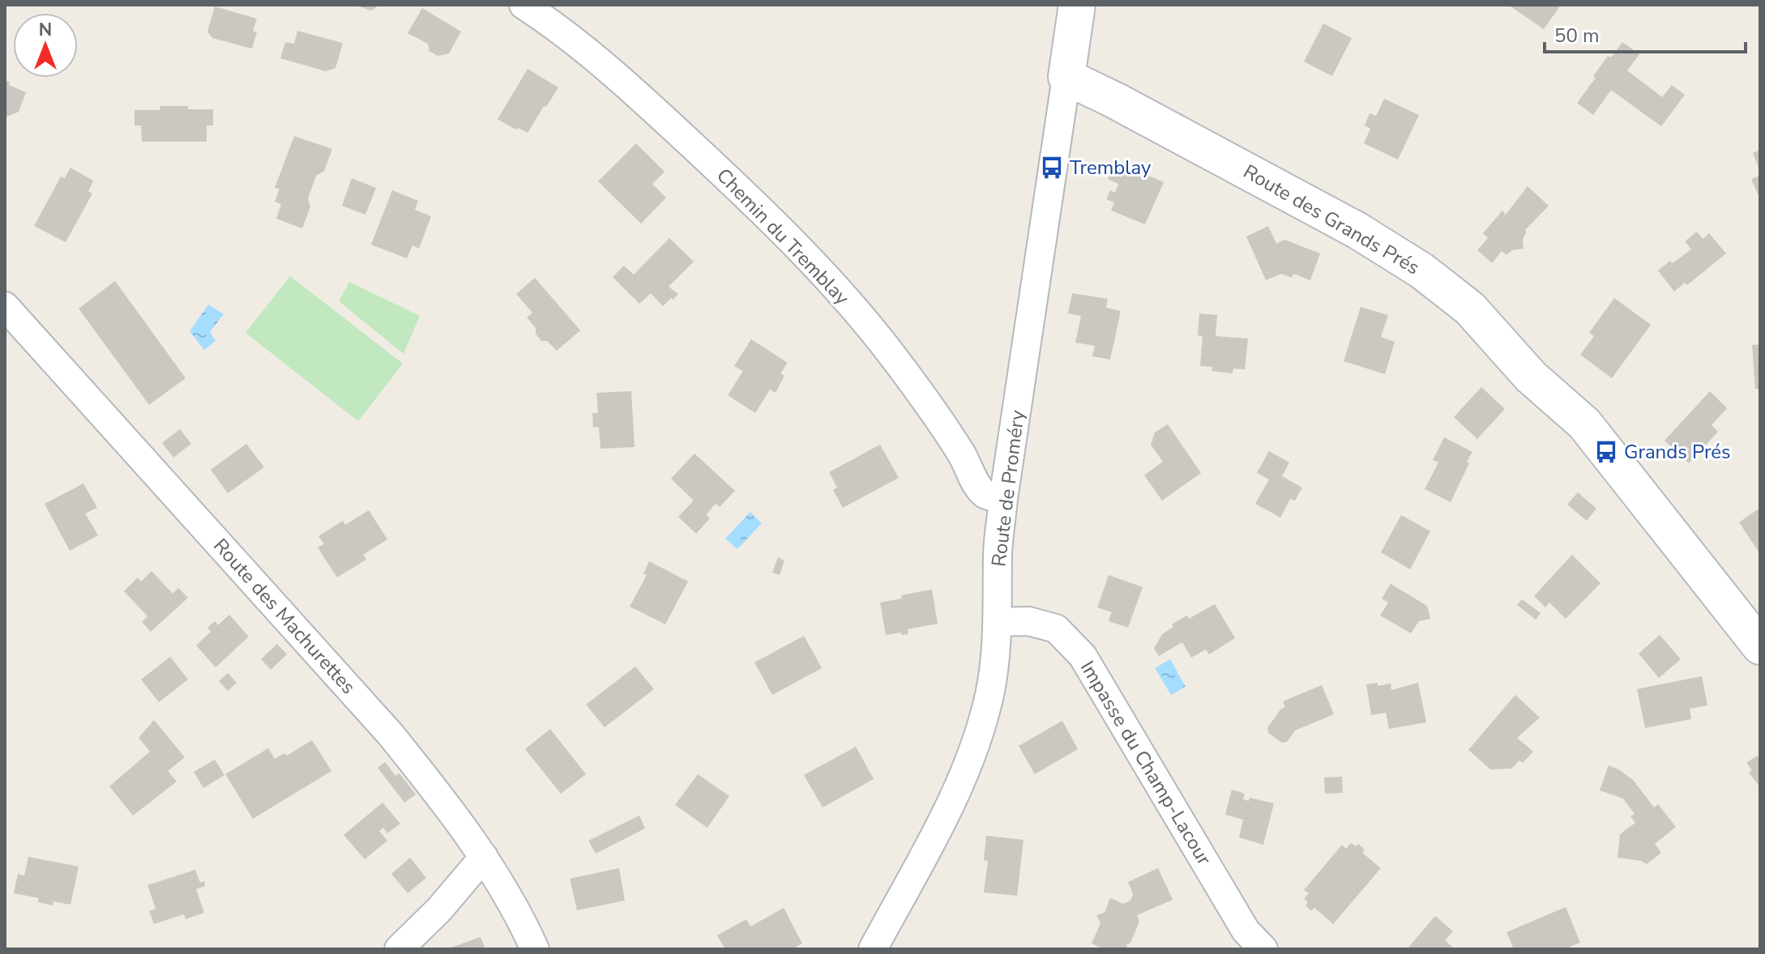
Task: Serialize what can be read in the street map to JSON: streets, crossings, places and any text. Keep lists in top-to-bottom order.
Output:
{
  "streets": {
    "street": [
      "Route des Grands Prés",
      "Chemin du Tremblay",
      "Route de Proméry",
      "Route des Machurettes",
      "Impasse du Champ-Lacour"
    ]
  },
  "crossings": [
    ["Route des Grands Prés", "Route de Proméry"],
    ["Chemin du Tremblay", "Route de Proméry"],
    ["Route de Proméry", "Impasse du Champ-Lacour"]
  ],
  "places": {
    "bus stop": ["Tremblay", "Grands Prés"]
  },
  "scale_bar": "50 m",
  "north": "top"
}
